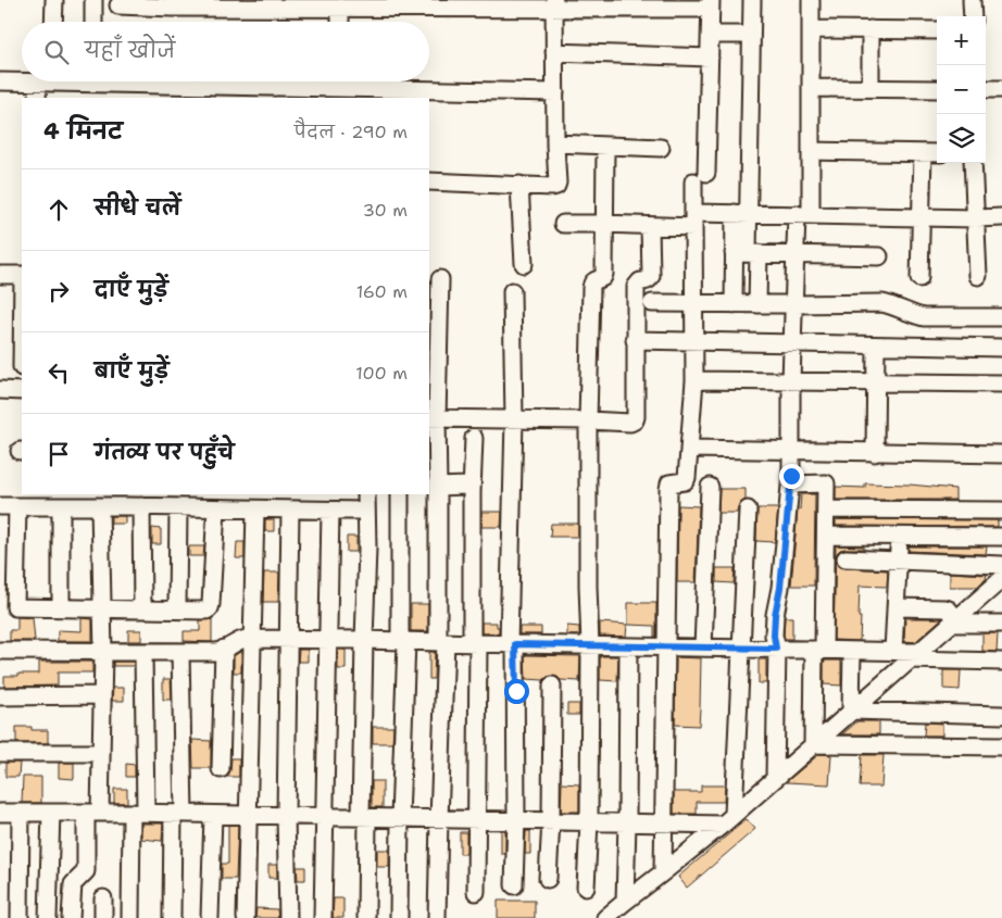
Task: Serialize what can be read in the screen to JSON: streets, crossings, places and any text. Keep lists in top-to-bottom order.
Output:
{
  "page": {
    "map_buttons": ["+", "−"],
    "search": "यहाँ खोजें",
    "heading": ["4 मिनट", "पैदल · 290 m"],
    "list": [
      ["सीधे चलें", "30 m"],
      ["दाएँ मुड़ें", "160 m"],
      ["बाएँ मुड़ें", "100 m"],
      "गंतव्य पर पहुँचे"
    ]
  }
}
